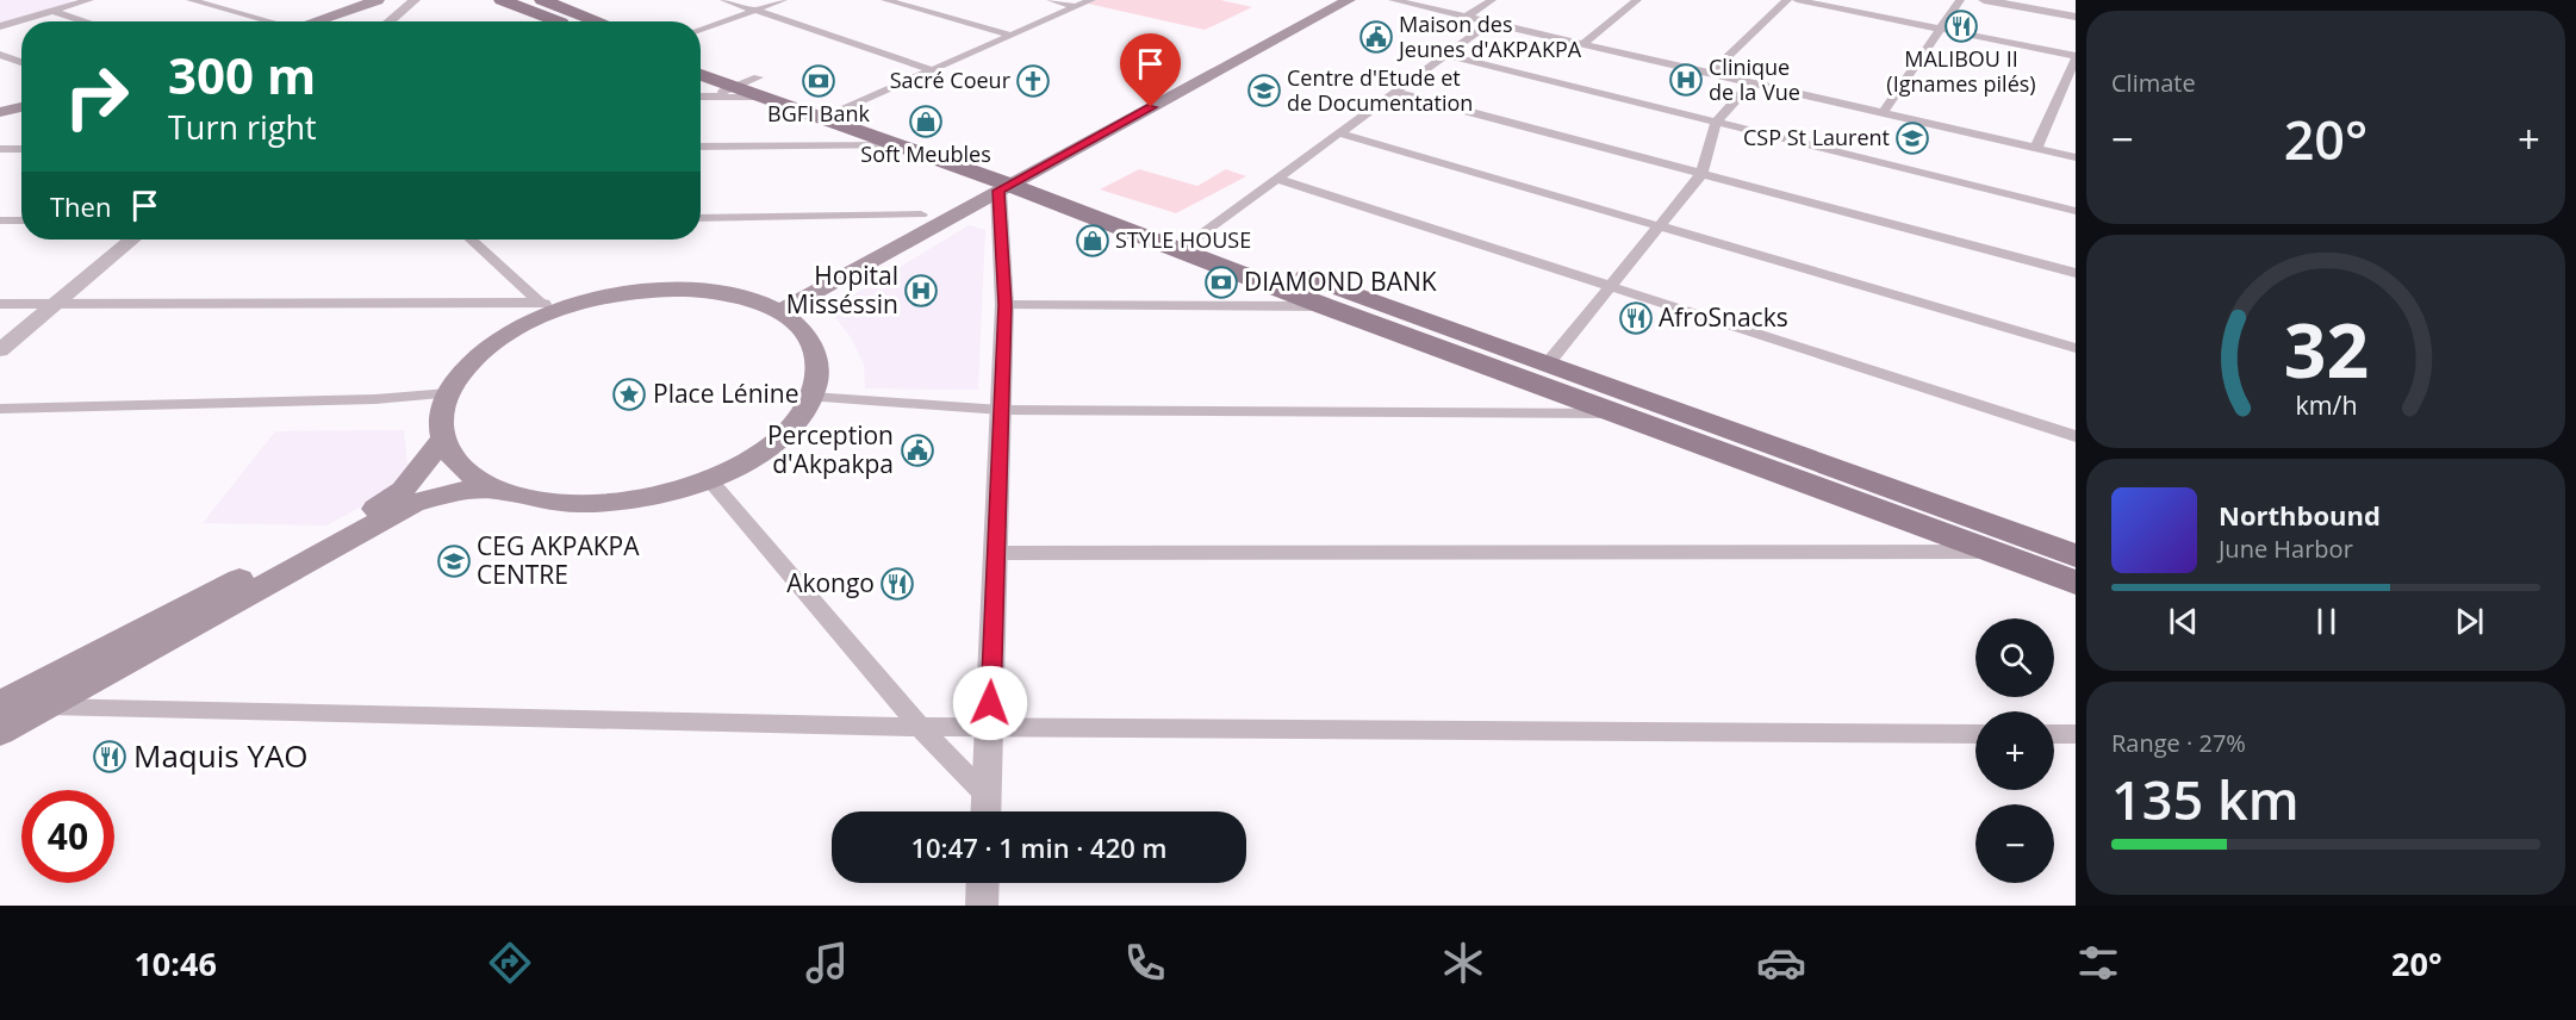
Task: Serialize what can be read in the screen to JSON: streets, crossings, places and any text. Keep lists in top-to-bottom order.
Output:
{
  "places": {
    "restaurant": [
      "MALIBOU II (Ignames pilés)",
      "AfroSnacks",
      "Akongo",
      "Maquis YAO"
    ],
    "public building": ["Maison des Jeunes d'AKPAKPA", "Perception d'Akpakpa"],
    "hospital": ["Clinique de la Vue", "Hopital Misséssin"],
    "bank": ["BGFI Bank", "DIAMOND BANK"],
    "church": ["Sacré Coeur"],
    "school or university": ["Centre d'Etude et de Documentation", "CSP St Laurent", "CEG AKPAKPA CENTRE"],
    "shop": ["Soft Meubles", "STYLE HOUSE"],
    "place": ["Place Lénine"]
  },
  "page": {
    "tile": [
      "Climate",
      ["Range · 27%", "135 km"]
    ],
    "turn": ["300 m", "Turn right"],
    "heat": ["−", "20°", "+"],
    "then": "Then",
    "song": ["Northbound", "June Harbor"],
    "map_buttons": ["+", "−"],
    "limit": "40",
    "trip": "10:47 · 1 min · 420 m",
    "tabs": ["10:46", "20°"],
    "gauge": ["32", "km/h"]
  }
}
